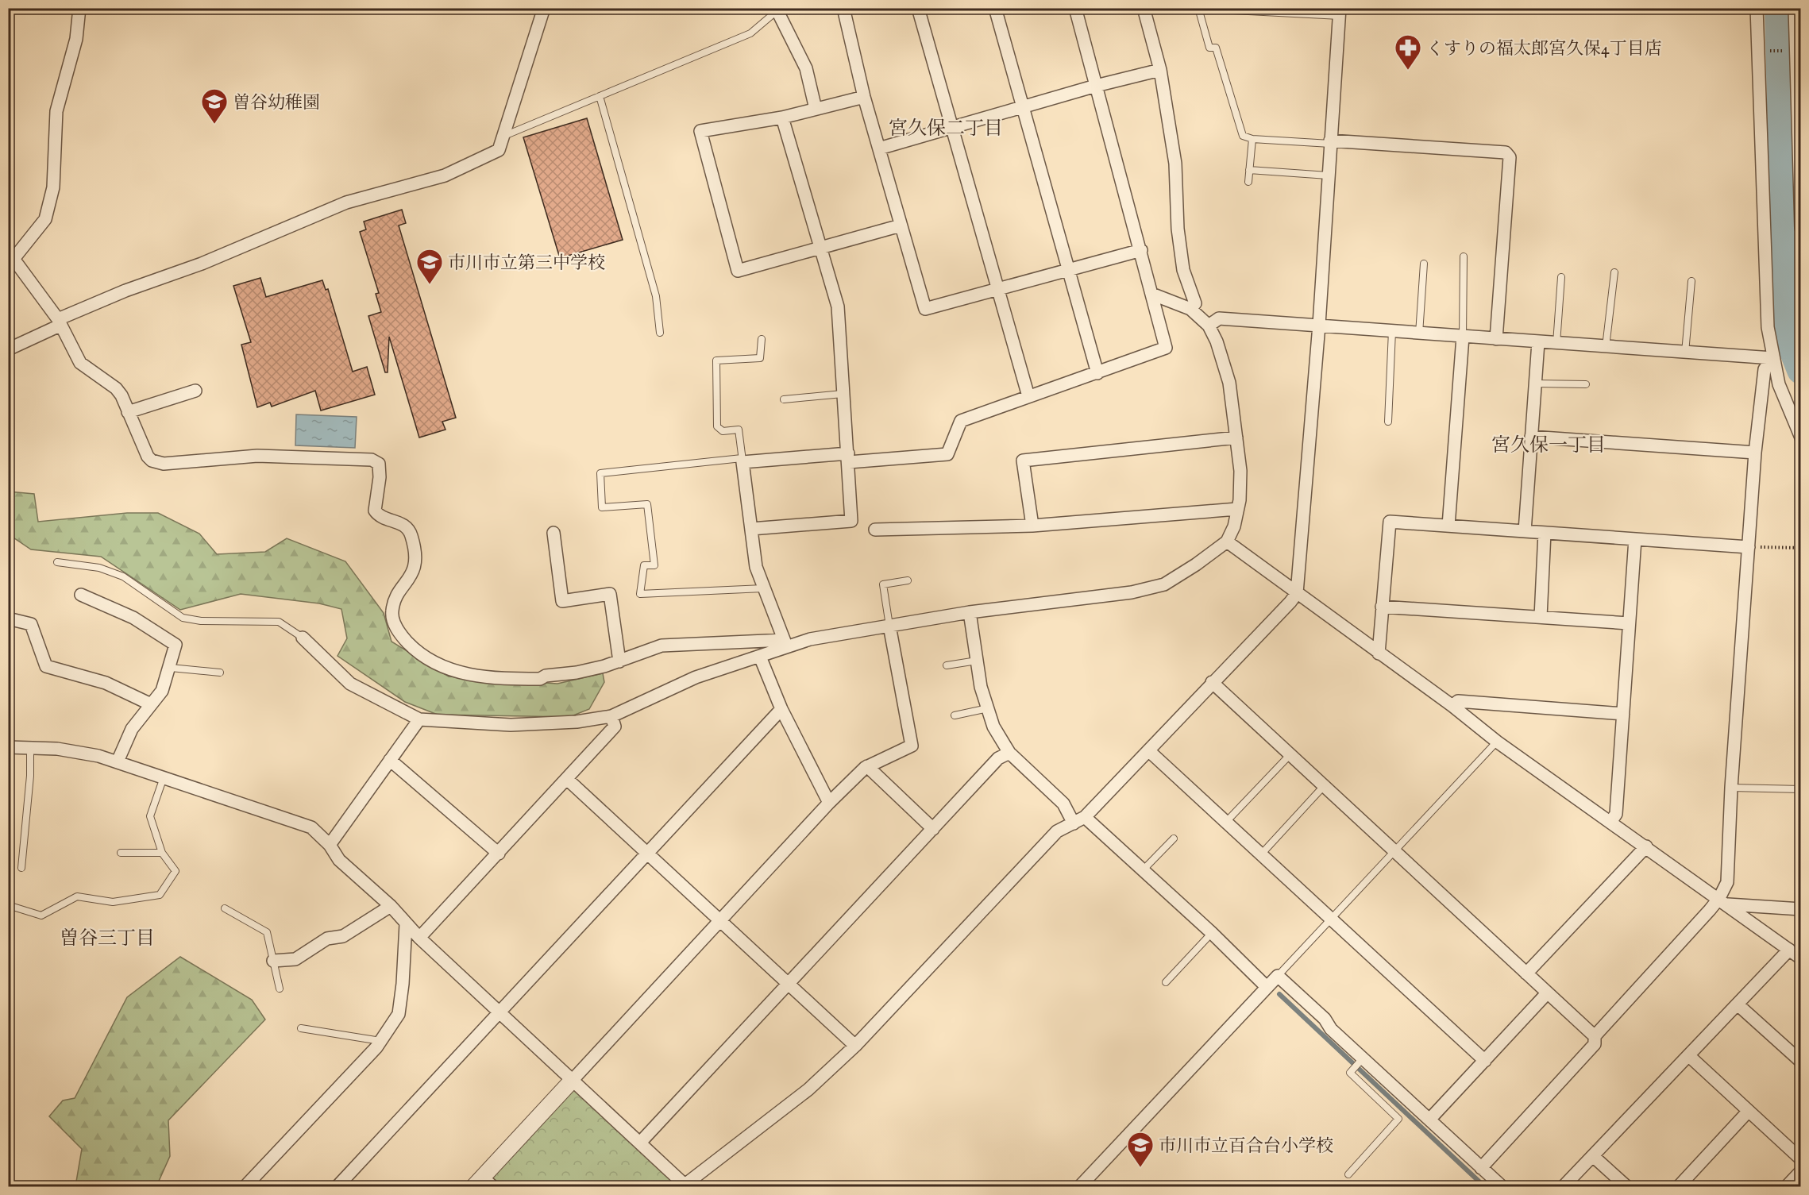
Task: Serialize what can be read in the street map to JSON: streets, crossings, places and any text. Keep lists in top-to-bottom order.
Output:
{
  "districts": ["宮久保二丁目", "宮久保一丁目", "曽谷三丁目"],
  "places": {
    "pharmacy": ["くすりの福太郎宮久保4丁目店"],
    "school or university": ["曽谷幼稚園", "市川市立第三中学校", "市川市立百合台小学校"]
  }
}
